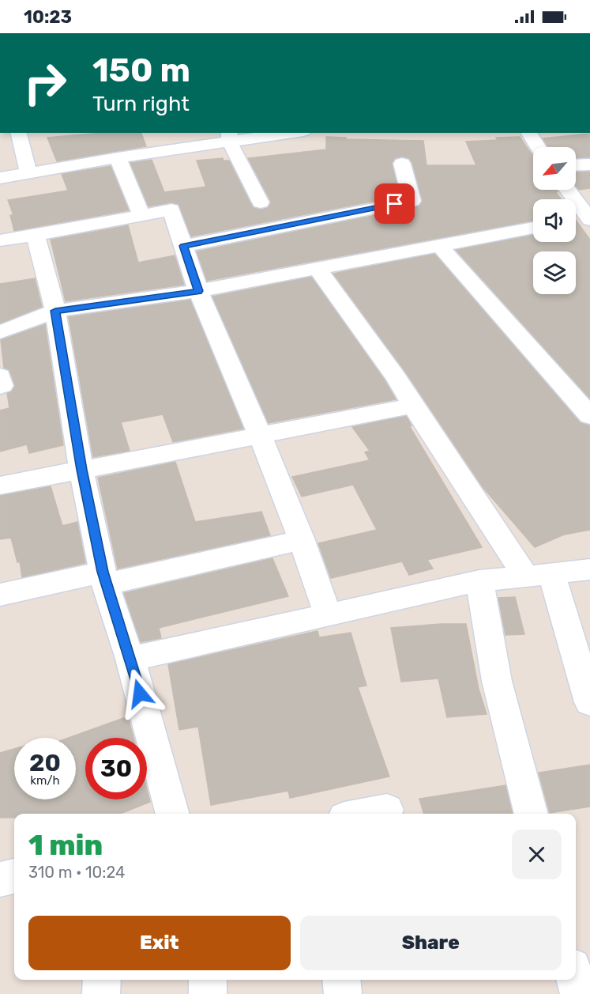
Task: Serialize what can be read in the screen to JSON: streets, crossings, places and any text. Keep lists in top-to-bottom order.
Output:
{
  "north": "bottom left",
  "page": {
    "status": "10:23",
    "turn": ["150 m", "Turn right"],
    "speed": "20 km/h",
    "limit": "30",
    "heading": ["1 min", "310 m · 10:24"],
    "buttons": ["Exit", "Share"]
  }
}
